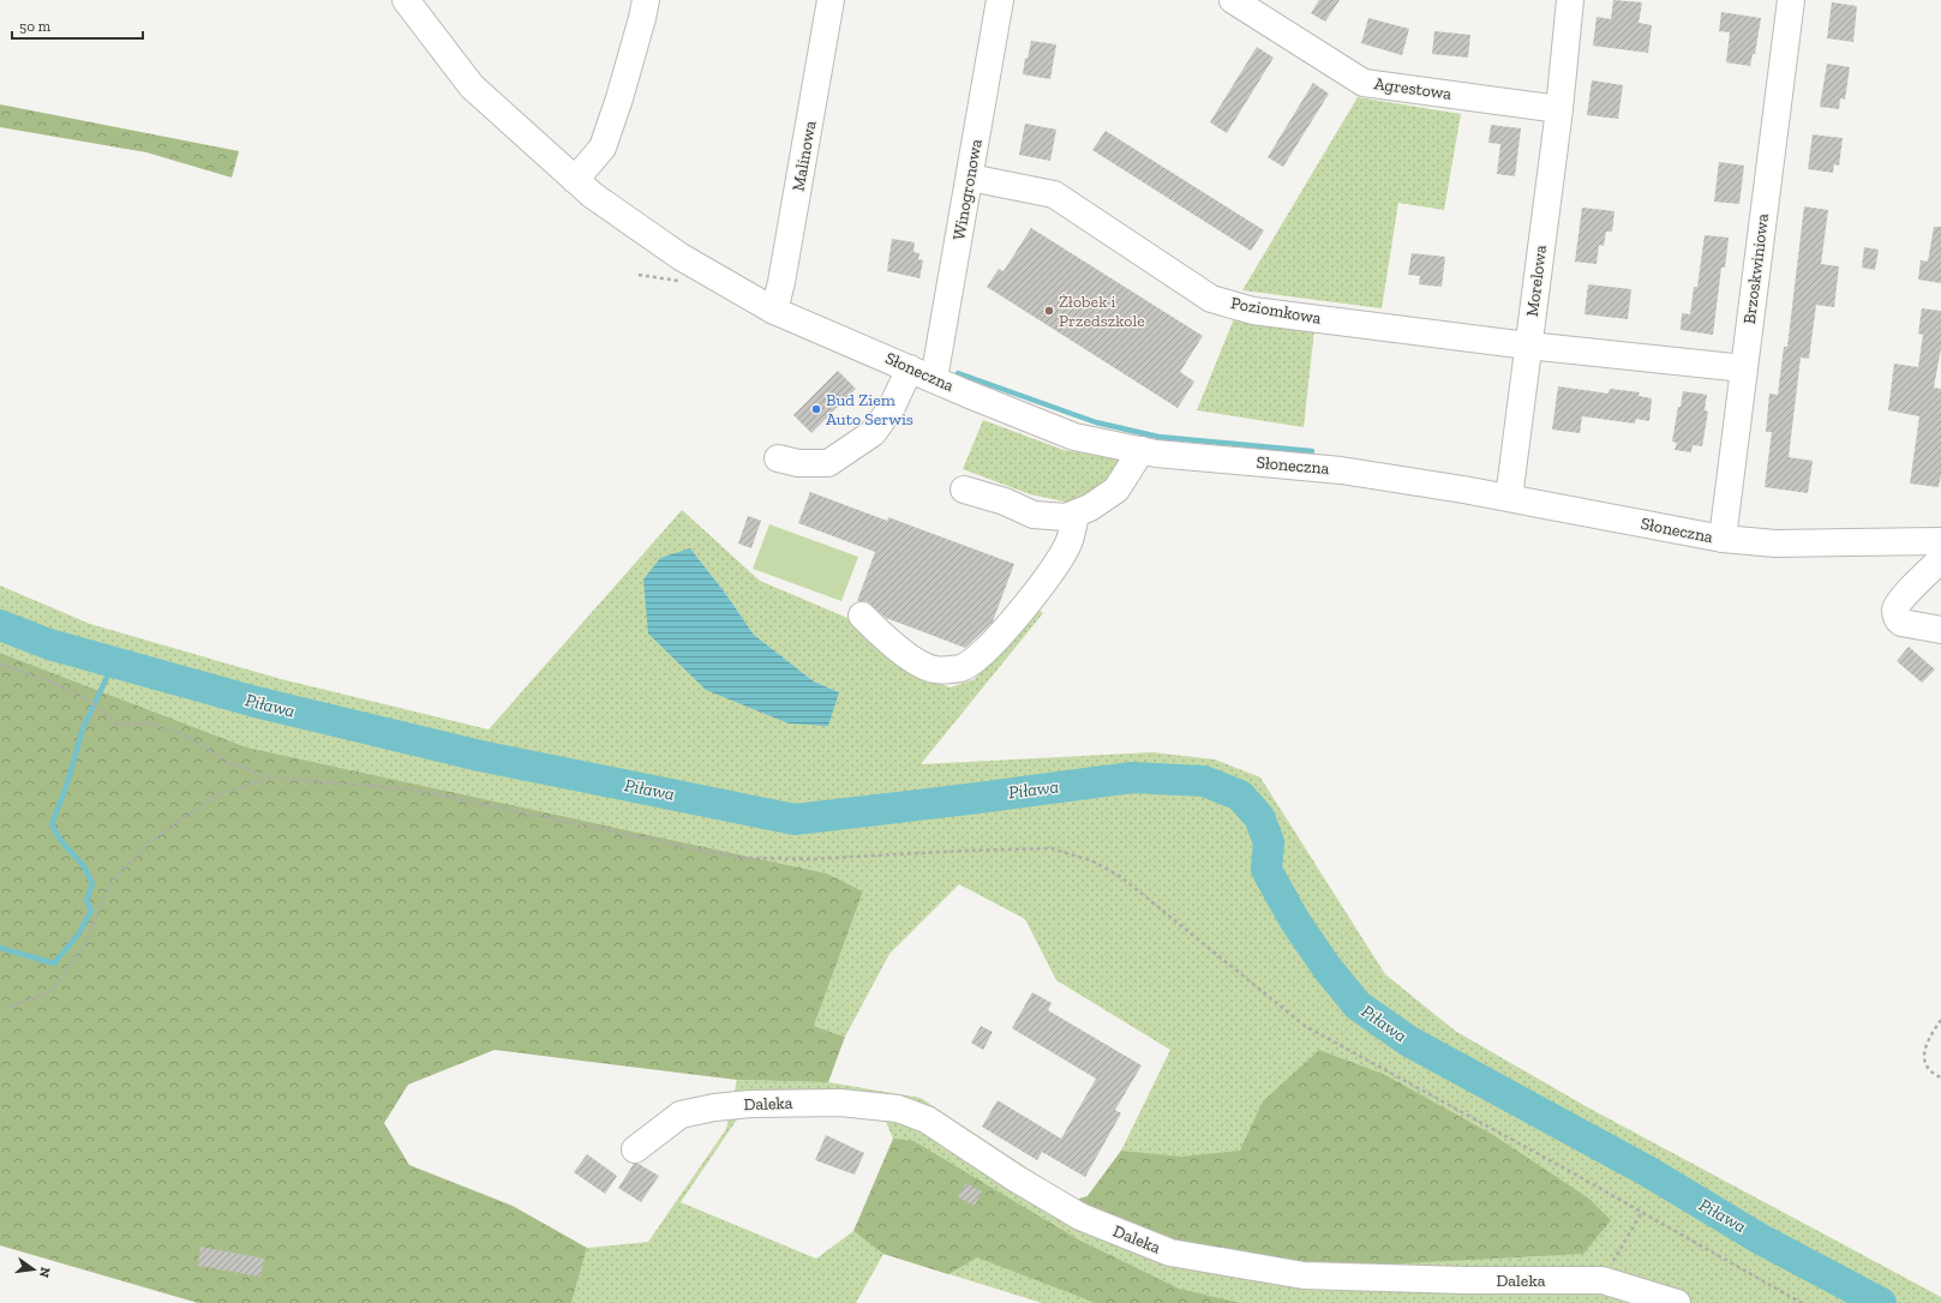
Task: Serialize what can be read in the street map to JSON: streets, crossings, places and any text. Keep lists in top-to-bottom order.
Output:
{
  "streets": {
    "street": [
      "Agrestowa",
      "Malinowa",
      "Winogronowa",
      "Brzoskwiniowa",
      "Morelowa",
      "Poziomkowa",
      "Słoneczna",
      "Daleka"
    ]
  },
  "crossings": [
    ["Agrestowa", "Morelowa"],
    ["Malinowa", "Słoneczna"],
    ["Winogronowa", "Poziomkowa"],
    ["Winogronowa", "Słoneczna"],
    ["Brzoskwiniowa", "Słoneczna"],
    ["Morelowa", "Poziomkowa"],
    ["Morelowa", "Słoneczna"]
  ],
  "water": ["Piława"],
  "places": ["Żłobek i Przedszkole", "Bud Ziem Auto Serwis"],
  "scale_bar": "50 m",
  "north": "right"
}
